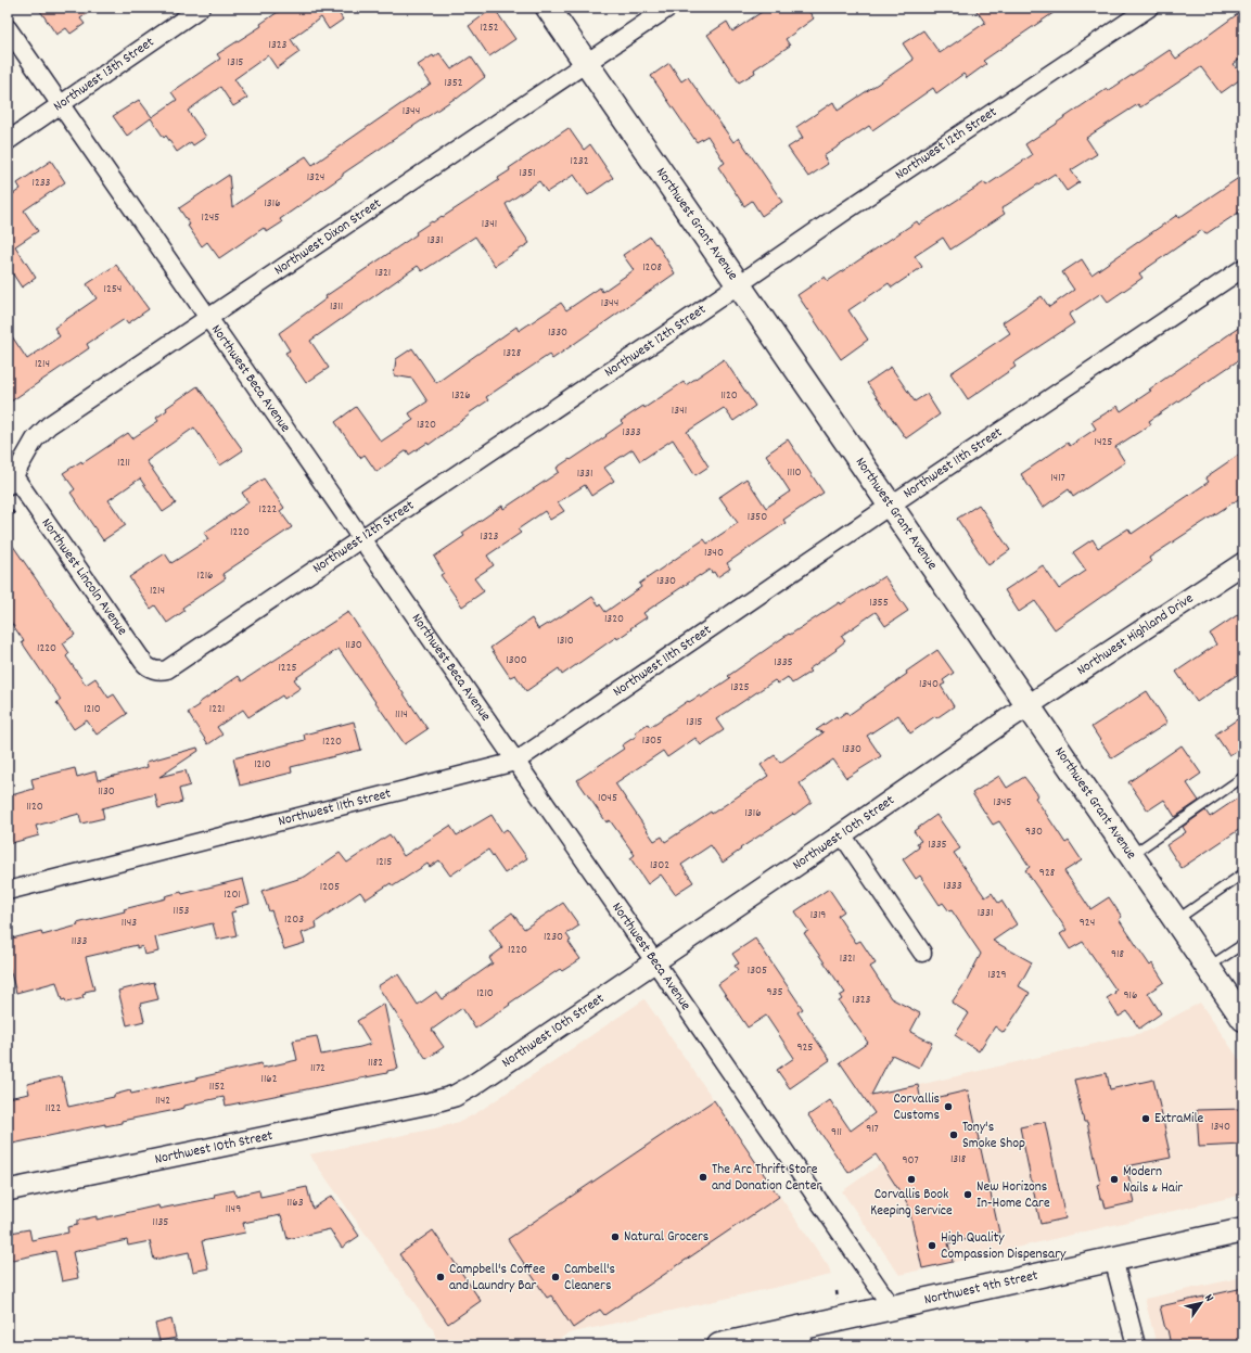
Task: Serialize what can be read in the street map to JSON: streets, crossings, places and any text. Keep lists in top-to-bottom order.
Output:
{
  "streets": {
    "main road": ["Northwest Grant Avenue", "Northwest 9th Street"],
    "street": [
      "Northwest 13th Street",
      "Northwest 12th Street",
      "Northwest Dixon Street",
      "Northwest Beca Avenue",
      "Northwest 11th Street",
      "Northwest Lincoln Avenue",
      "Northwest Highland Drive",
      "Northwest 10th Street"
    ]
  },
  "crossings": [
    ["Northwest 13th Street", "Northwest Beca Avenue"],
    ["Northwest 12th Street", "Northwest Grant Avenue"],
    ["Northwest 12th Street", "Northwest Beca Avenue"],
    ["Northwest 12th Street", "Northwest Lincoln Avenue"],
    ["Northwest Grant Avenue", "Northwest Dixon Street"],
    ["Northwest Grant Avenue", "Northwest 11th Street"],
    ["Northwest Grant Avenue", "Northwest Highland Drive"],
    ["Northwest Grant Avenue", "Northwest 10th Street"],
    ["Northwest Dixon Street", "Northwest Beca Avenue"],
    ["Northwest Dixon Street", "Northwest Lincoln Avenue"],
    ["Northwest Beca Avenue", "Northwest 11th Street"],
    ["Northwest Beca Avenue", "Northwest 10th Street"],
    ["Northwest Beca Avenue", "Northwest 9th Street"],
    ["Northwest Highland Drive", "Northwest 10th Street"]
  ],
  "places": [
    "Corvallis Customs",
    "ExtraMile",
    "Tony's Smoke Shop",
    "The Arc Thrift Store and Donation Center",
    "Corvallis Book Keeping Service",
    "Modern Nails & Hair",
    "New Horizons In-Home Care",
    "Natural Grocers",
    "High Quality Compassion Dispensary",
    "Campbell's Coffee and Laundry Bar",
    "Cambell's Cleaners"
  ],
  "house_numbers": [
    "1252",
    "1323",
    "1315",
    "1352",
    "1344",
    "1232",
    "1351",
    "1324",
    "1233",
    "1316",
    "1245",
    "1341",
    "1331",
    "1208",
    "1321",
    "1254",
    "1344",
    "1311",
    "1330",
    "1328",
    "1214",
    "1326",
    "1120",
    "1341",
    "1320",
    "1333",
    "1425",
    "1211",
    "1110",
    "1331",
    "1417",
    "1222",
    "1350",
    "1220",
    "1323",
    "1340",
    "1216",
    "1330",
    "1214",
    "1355",
    "1320",
    "1310",
    "1130",
    "1220",
    "1300",
    "1335",
    "1225",
    "1340",
    "1325",
    "1210",
    "1221",
    "1114",
    "1315",
    "1305",
    "1220",
    "1330",
    "1210",
    "1130",
    "1045",
    "1345",
    "1120",
    "1316",
    "930",
    "1335",
    "1215",
    "1302",
    "928",
    "1333",
    "1205",
    "1201",
    "1153",
    "1331",
    "1319",
    "1203",
    "1143",
    "924",
    "1230",
    "1133",
    "1220",
    "918",
    "1321",
    "1305",
    "1329",
    "935",
    "1210",
    "916",
    "1323",
    "925",
    "1182",
    "1172",
    "1162",
    "1152",
    "1142",
    "1122",
    "1340",
    "917",
    "911",
    "1318",
    "907",
    "1163",
    "1149",
    "1135"
  ],
  "north": "top right"
}
